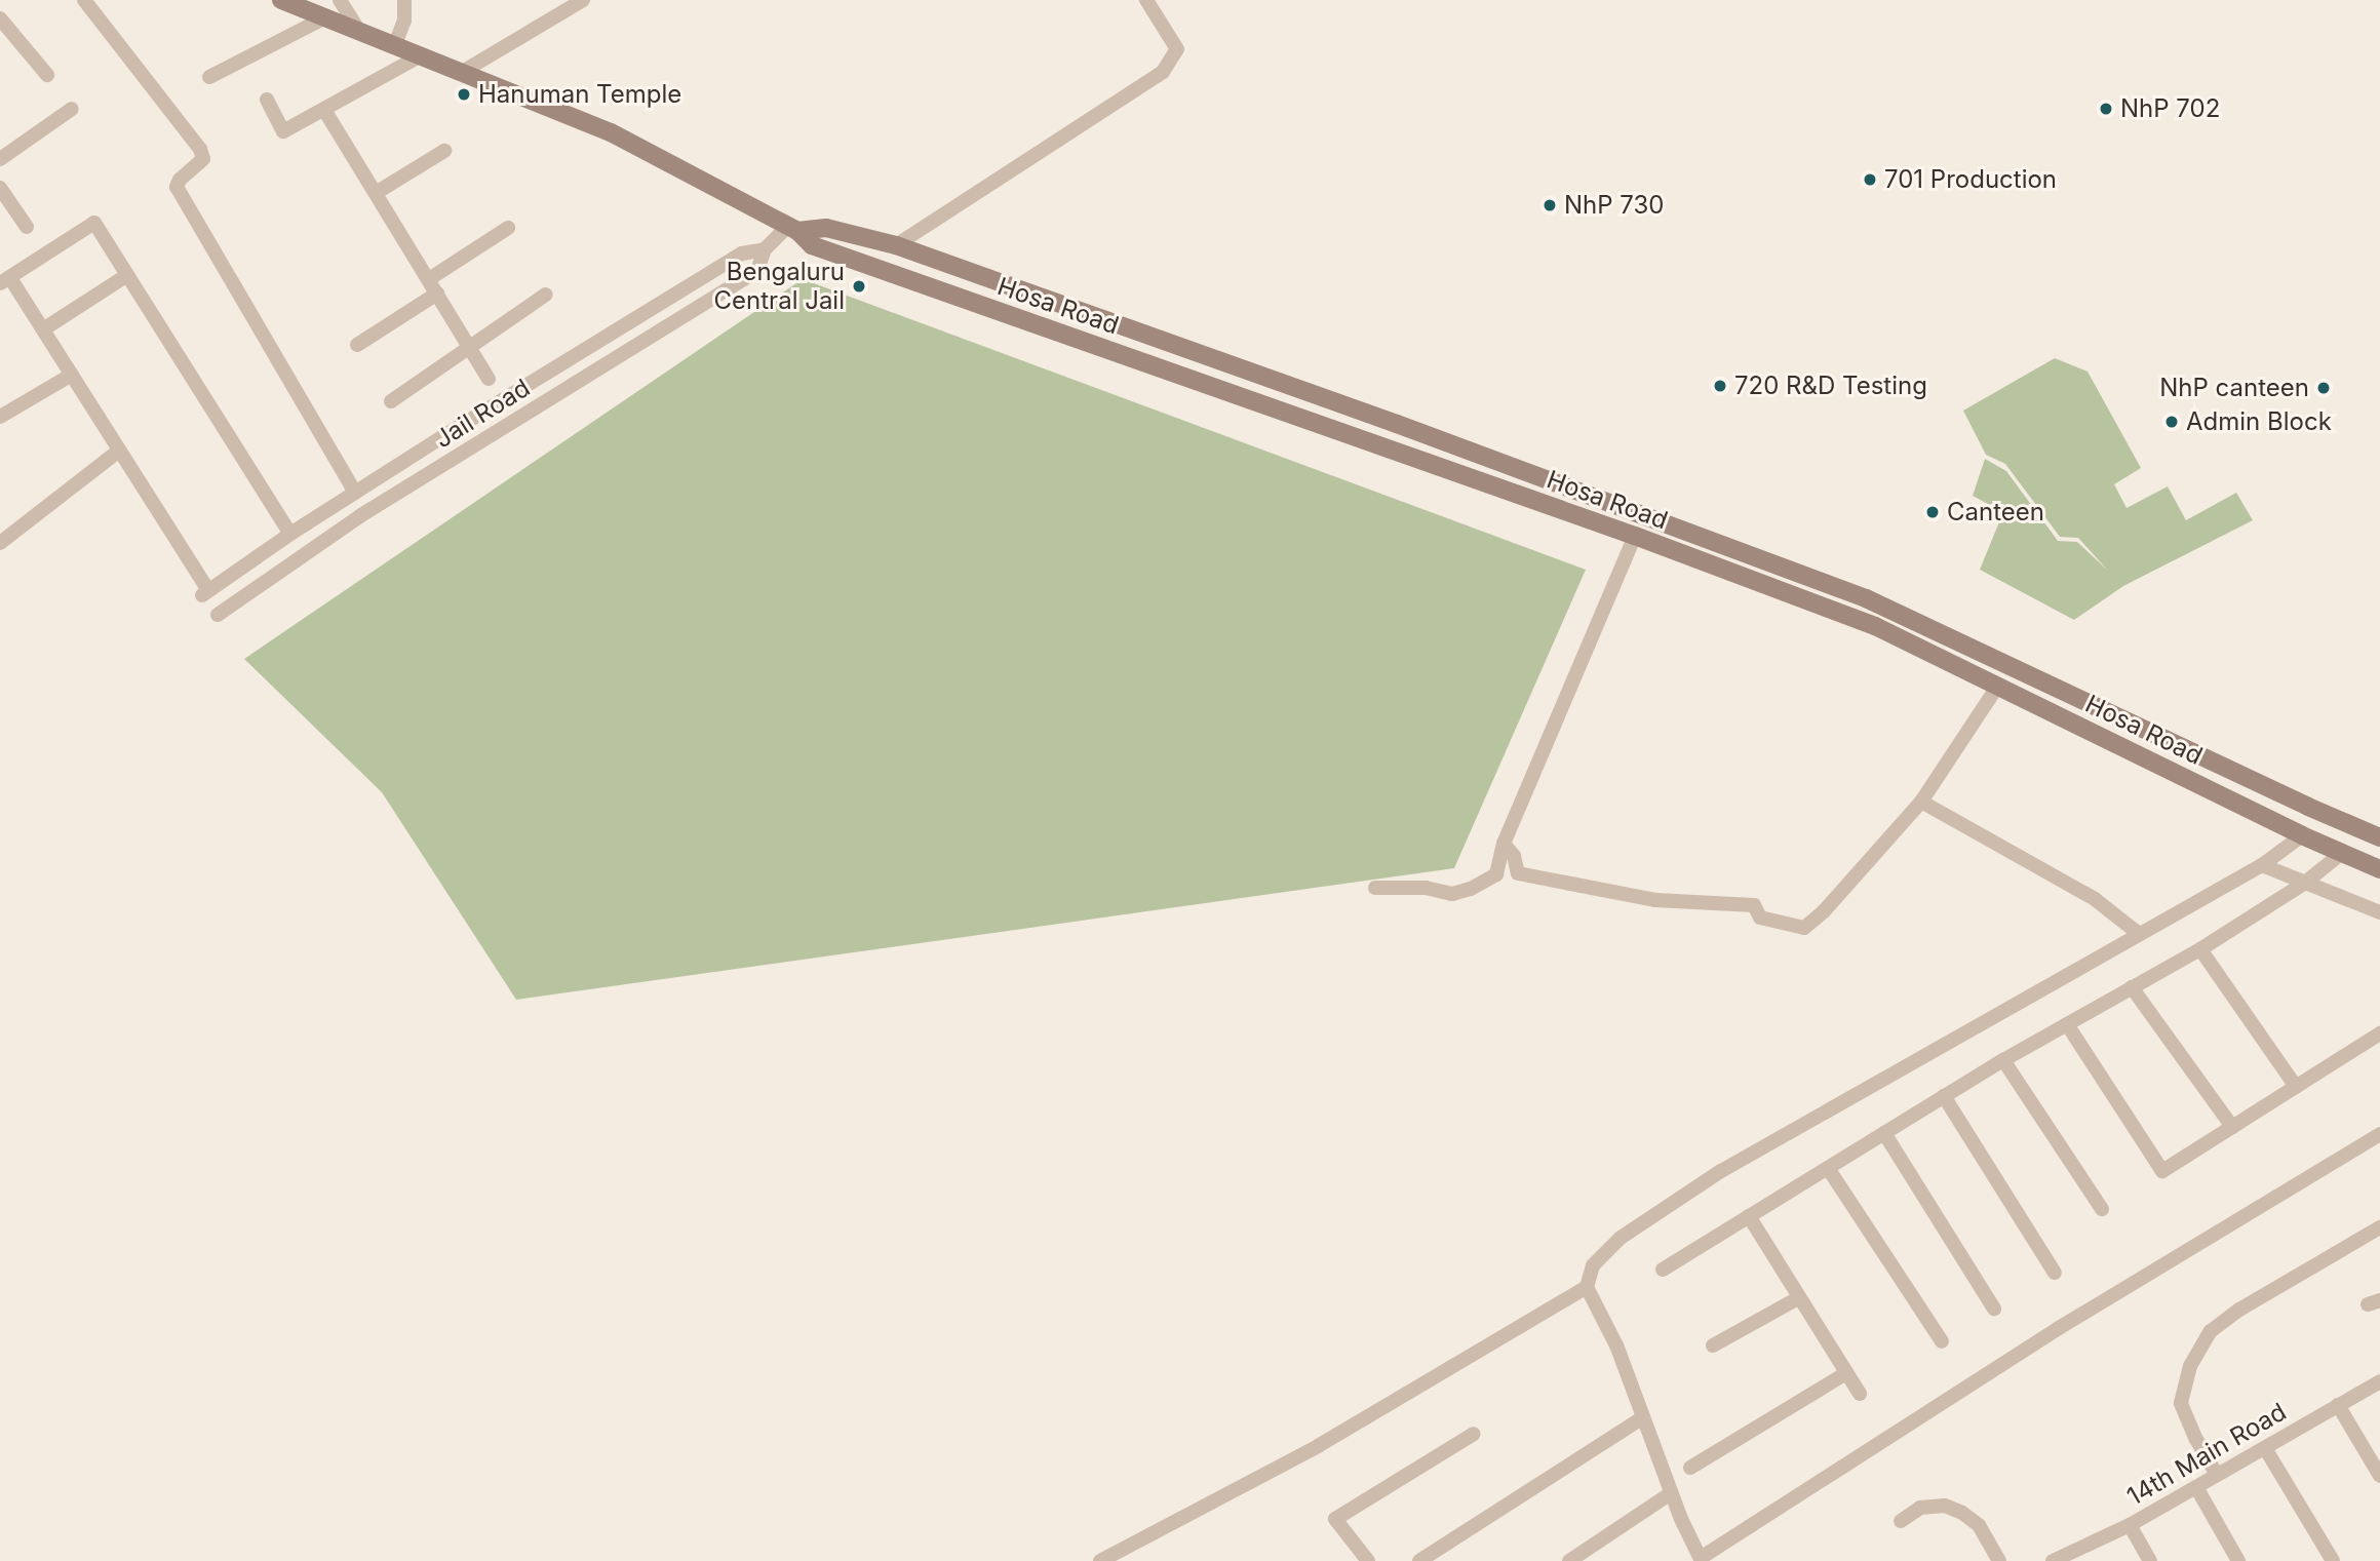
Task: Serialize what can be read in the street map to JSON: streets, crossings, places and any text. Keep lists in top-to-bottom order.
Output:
{
  "streets": {
    "main road": ["Hosa Road"],
    "street": ["Jail Road", "14th Main Road"]
  },
  "places": [
    "Hanuman Temple",
    "NhP 702",
    "701 Production",
    "NhP 730",
    "Bengaluru Central Jail",
    "720 R&D Testing",
    "NhP canteen",
    "Admin Block",
    "Canteen"
  ]
}
